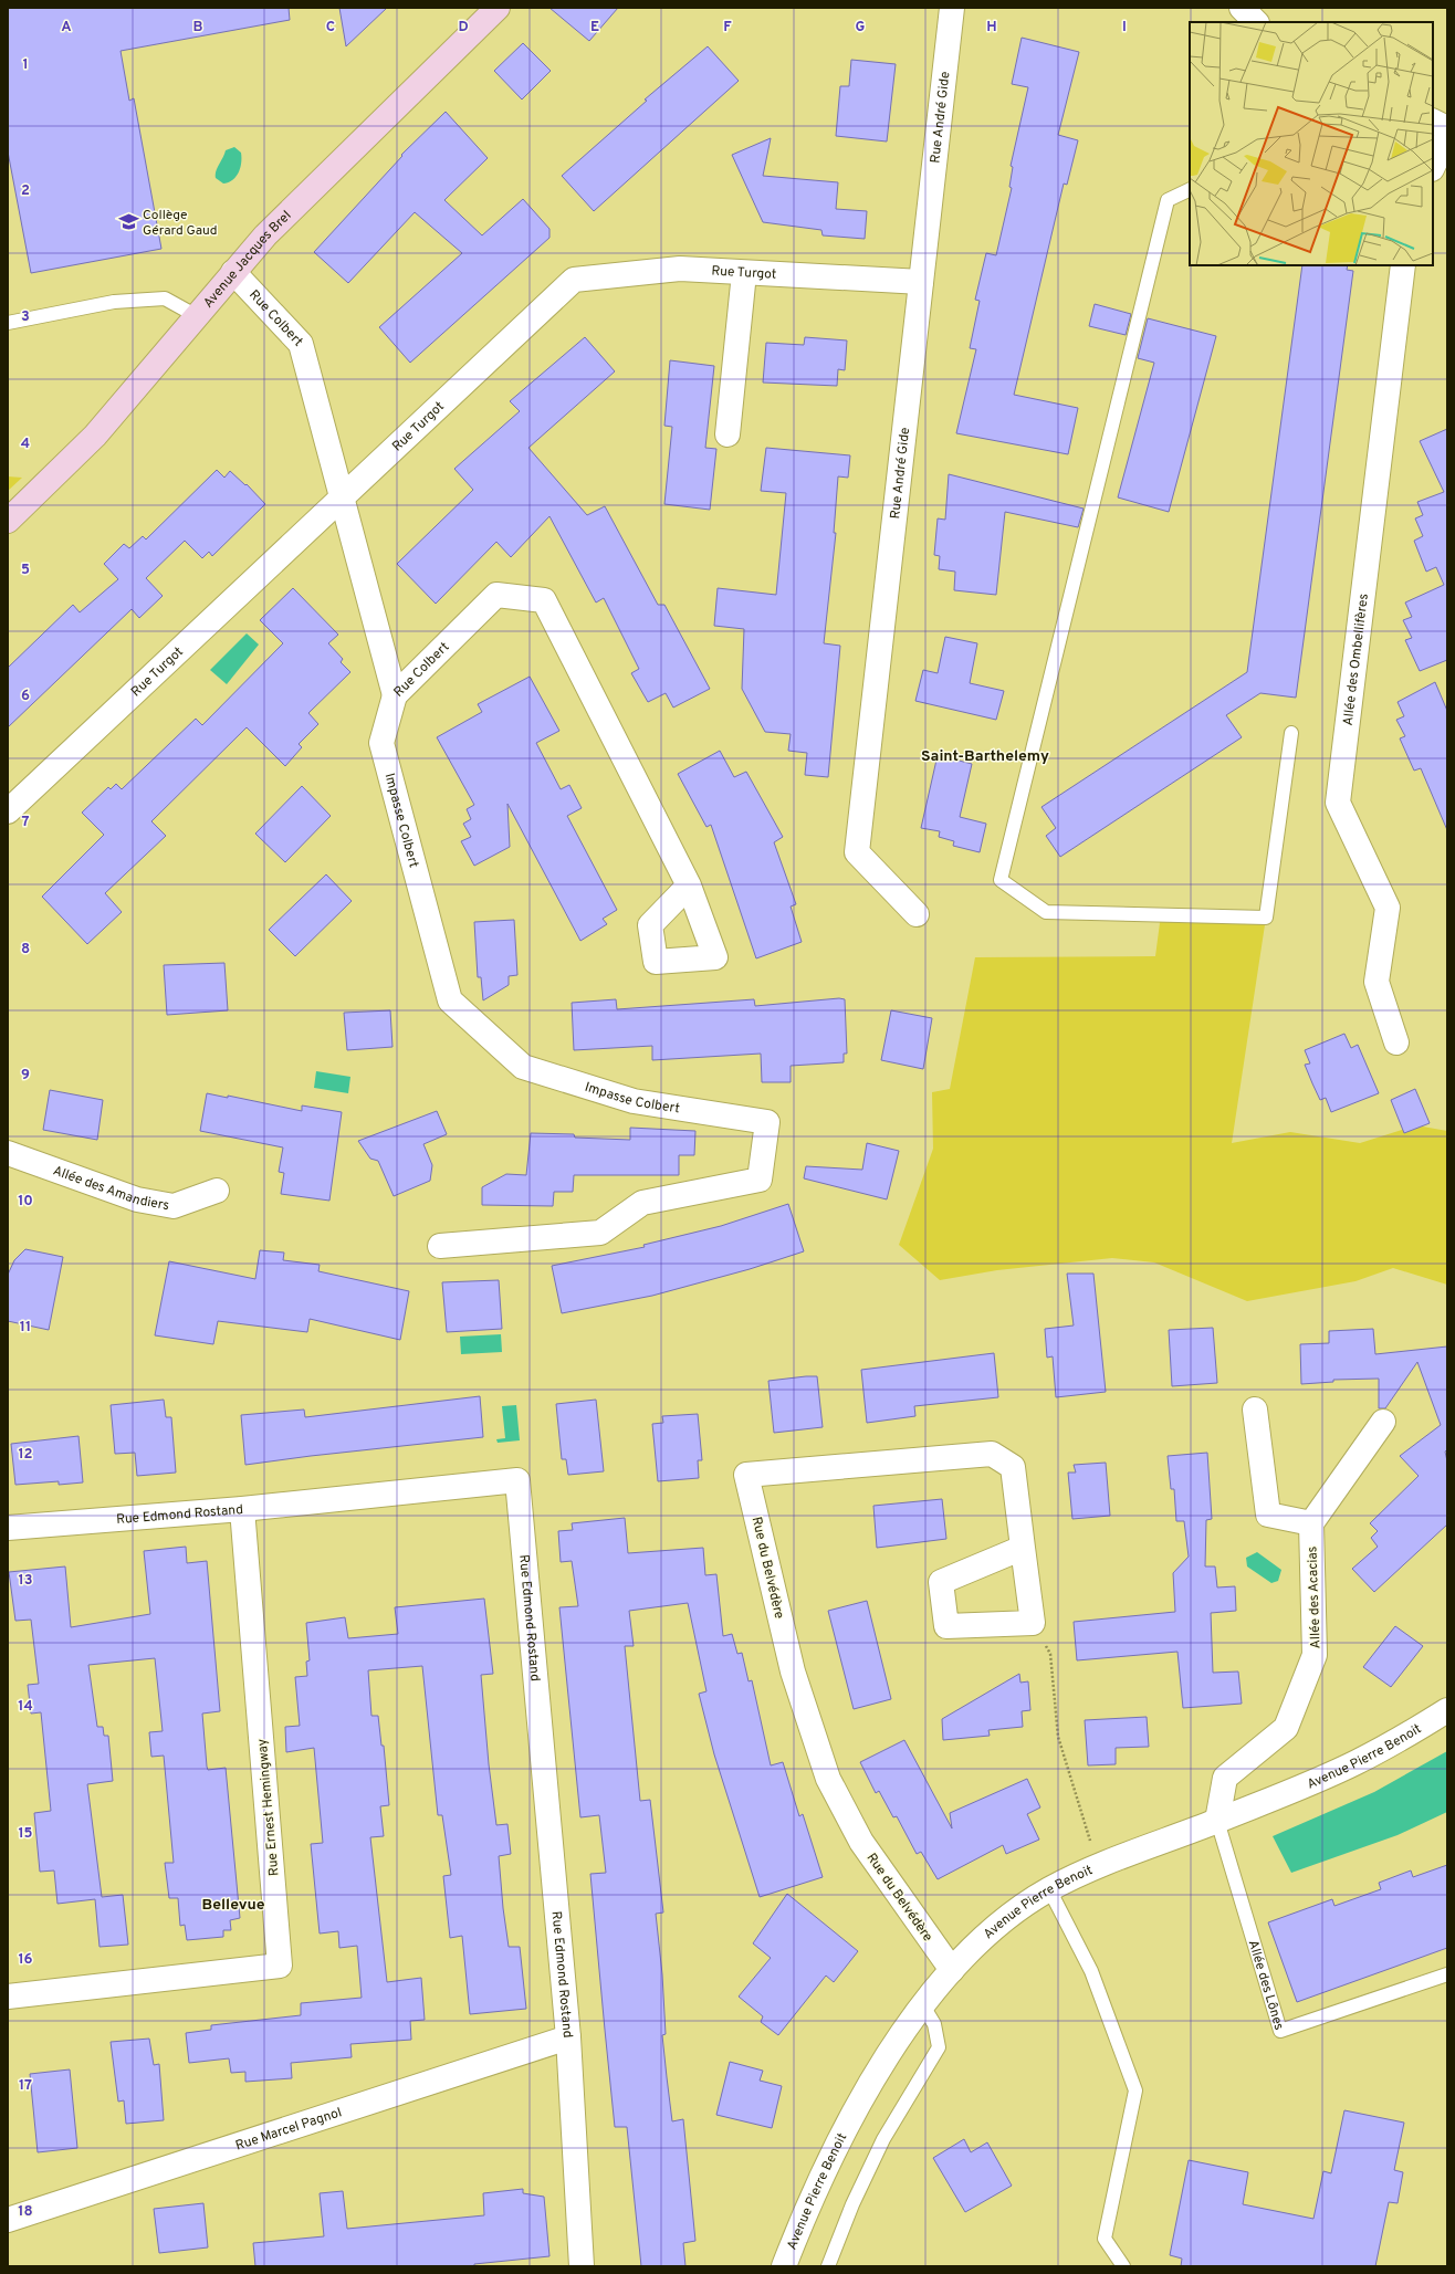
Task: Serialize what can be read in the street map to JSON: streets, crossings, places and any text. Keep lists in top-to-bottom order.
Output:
{
  "streets": {
    "main road": ["Avenue Jacques Brel"],
    "street": [
      "Rue André Gide",
      "Rue Turgot",
      "Rue Colbert",
      "Allée des Ombellifères",
      "Impasse Colbert",
      "Allée des Amandiers",
      "Rue Edmond Rostand",
      "Rue du Belvédère",
      "Allée des Acacias",
      "Avenue Pierre Benoit",
      "Rue Ernest Hemingway",
      "Rue Marcel Pagnol"
    ],
    "lane": ["Allée des Lônes"]
  },
  "crossings": [
    ["Rue André Gide", "Rue Turgot"],
    ["Avenue Jacques Brel", "Rue Colbert"],
    ["Rue Turgot", "Rue Colbert"],
    ["Rue Colbert", "Impasse Colbert"],
    ["Rue Edmond Rostand", "Rue Ernest Hemingway"],
    ["Rue Edmond Rostand", "Rue Marcel Pagnol"],
    ["Rue du Belvédère", "Avenue Pierre Benoit"],
    ["Allée des Acacias", "Avenue Pierre Benoit"],
    ["Allée des Acacias", "Allée des Lônes"],
    ["Avenue Pierre Benoit", "Allée des Lônes"]
  ],
  "districts": ["Saint-Barthelemy", "Bellevue"],
  "places": {
    "school or university": ["Collège Gérard Gaud"]
  },
  "grid": {
    "columns": [
      "A",
      "B",
      "C",
      "D",
      "E",
      "F",
      "G",
      "H",
      "I"
    ],
    "rows": [
      "1",
      "2",
      "3",
      "4",
      "5",
      "6",
      "7",
      "8",
      "9",
      "10",
      "11",
      "12",
      "13",
      "14",
      "15",
      "16",
      "17",
      "18"
    ]
  }
}
